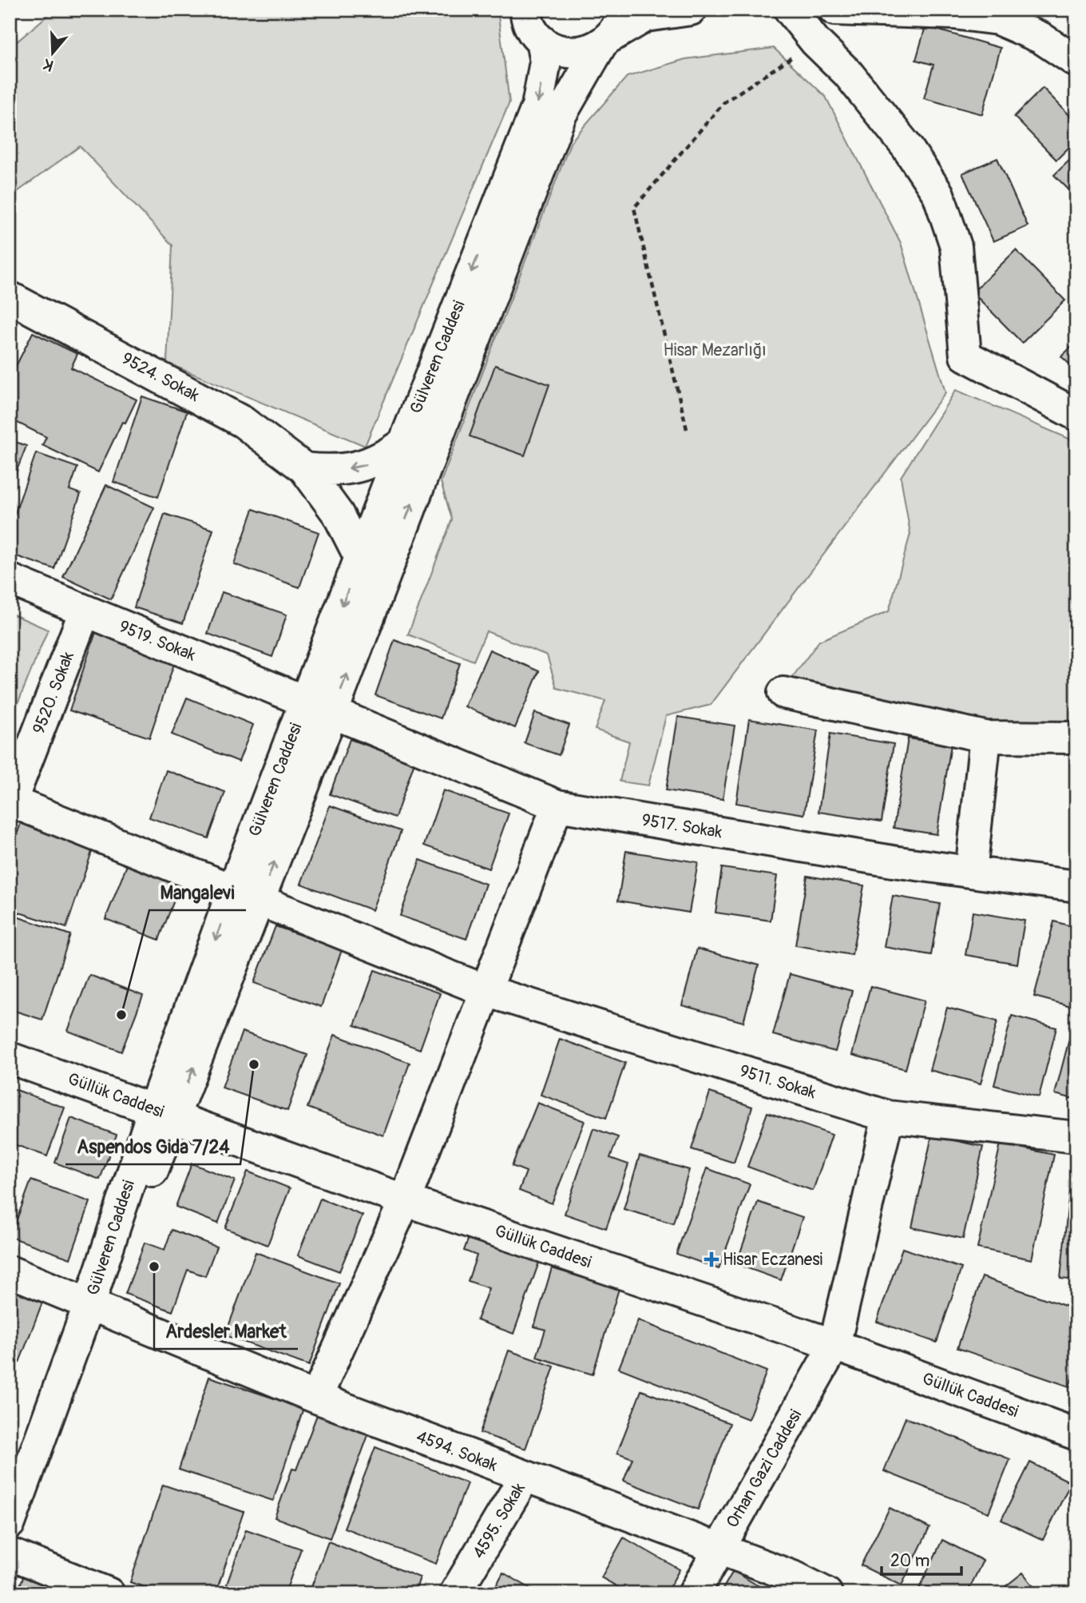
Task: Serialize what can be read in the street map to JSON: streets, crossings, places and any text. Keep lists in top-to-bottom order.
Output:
{
  "streets": {
    "street": [
      "Gülveren Caddesi",
      "9524. Sokak",
      "9519. Sokak",
      "9520. Sokak",
      "9517. Sokak",
      "9511. Sokak",
      "Güllük Caddesi",
      "4594. Sokak",
      "Orhan Gazi Caddesi",
      "4595. Sokak"
    ]
  },
  "crossings": [
    ["Gülveren Caddesi", "9524. Sokak"],
    ["Gülveren Caddesi", "9519. Sokak"],
    ["Gülveren Caddesi", "9517. Sokak"],
    ["Gülveren Caddesi", "9511. Sokak"],
    ["Gülveren Caddesi", "Güllük Caddesi"],
    ["Gülveren Caddesi", "4594. Sokak"],
    ["9519. Sokak", "9520. Sokak"],
    ["9519. Sokak", "9517. Sokak"],
    ["9520. Sokak", "9511. Sokak"],
    ["9511. Sokak", "Orhan Gazi Caddesi"],
    ["Güllük Caddesi", "Orhan Gazi Caddesi"],
    ["4594. Sokak", "Orhan Gazi Caddesi"],
    ["4594. Sokak", "4595. Sokak"]
  ],
  "parks": ["Hisar Mezarlığı"],
  "places": {
    "other": ["Mangalevi", "Aspendos Gida 7/24", "Ardesler Market"],
    "health": ["Hisar Eczanesi"]
  },
  "scale_bar": "20 m",
  "north": "bottom"
}
